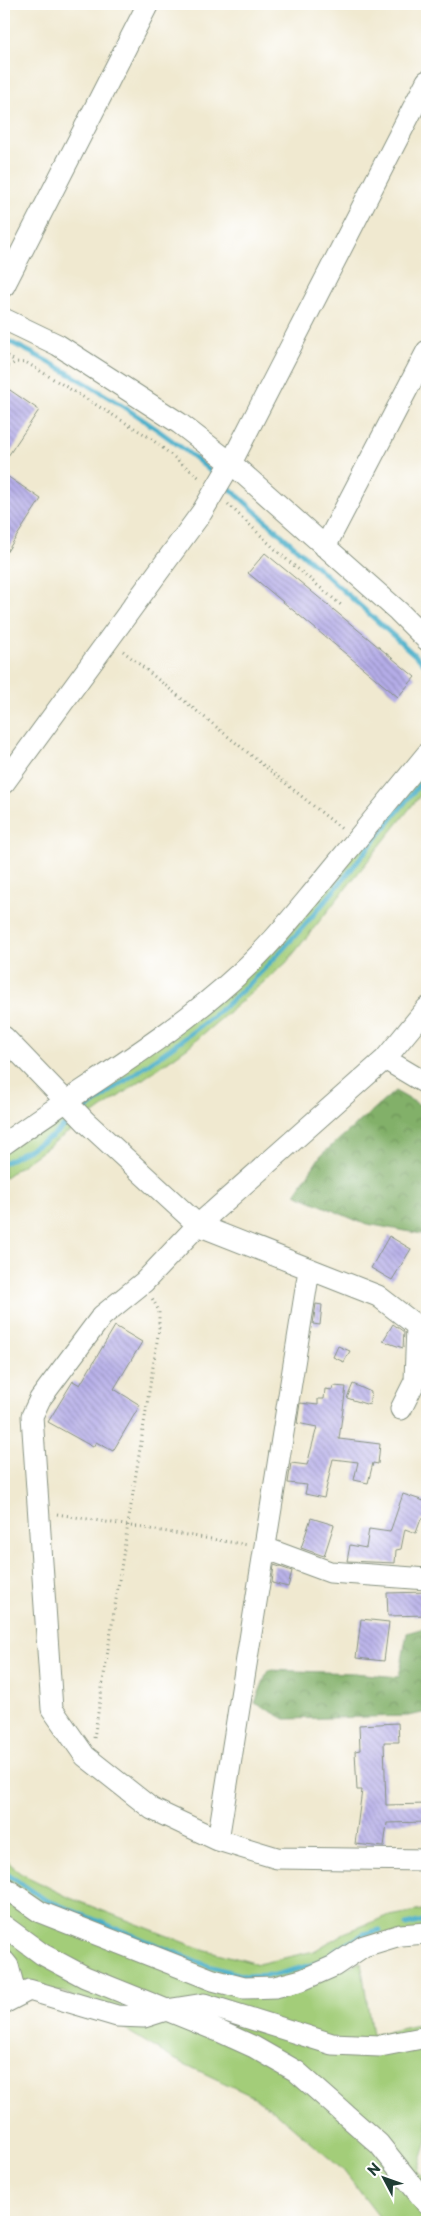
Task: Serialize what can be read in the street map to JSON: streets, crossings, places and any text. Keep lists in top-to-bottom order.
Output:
{
  "north": "top left"
}
